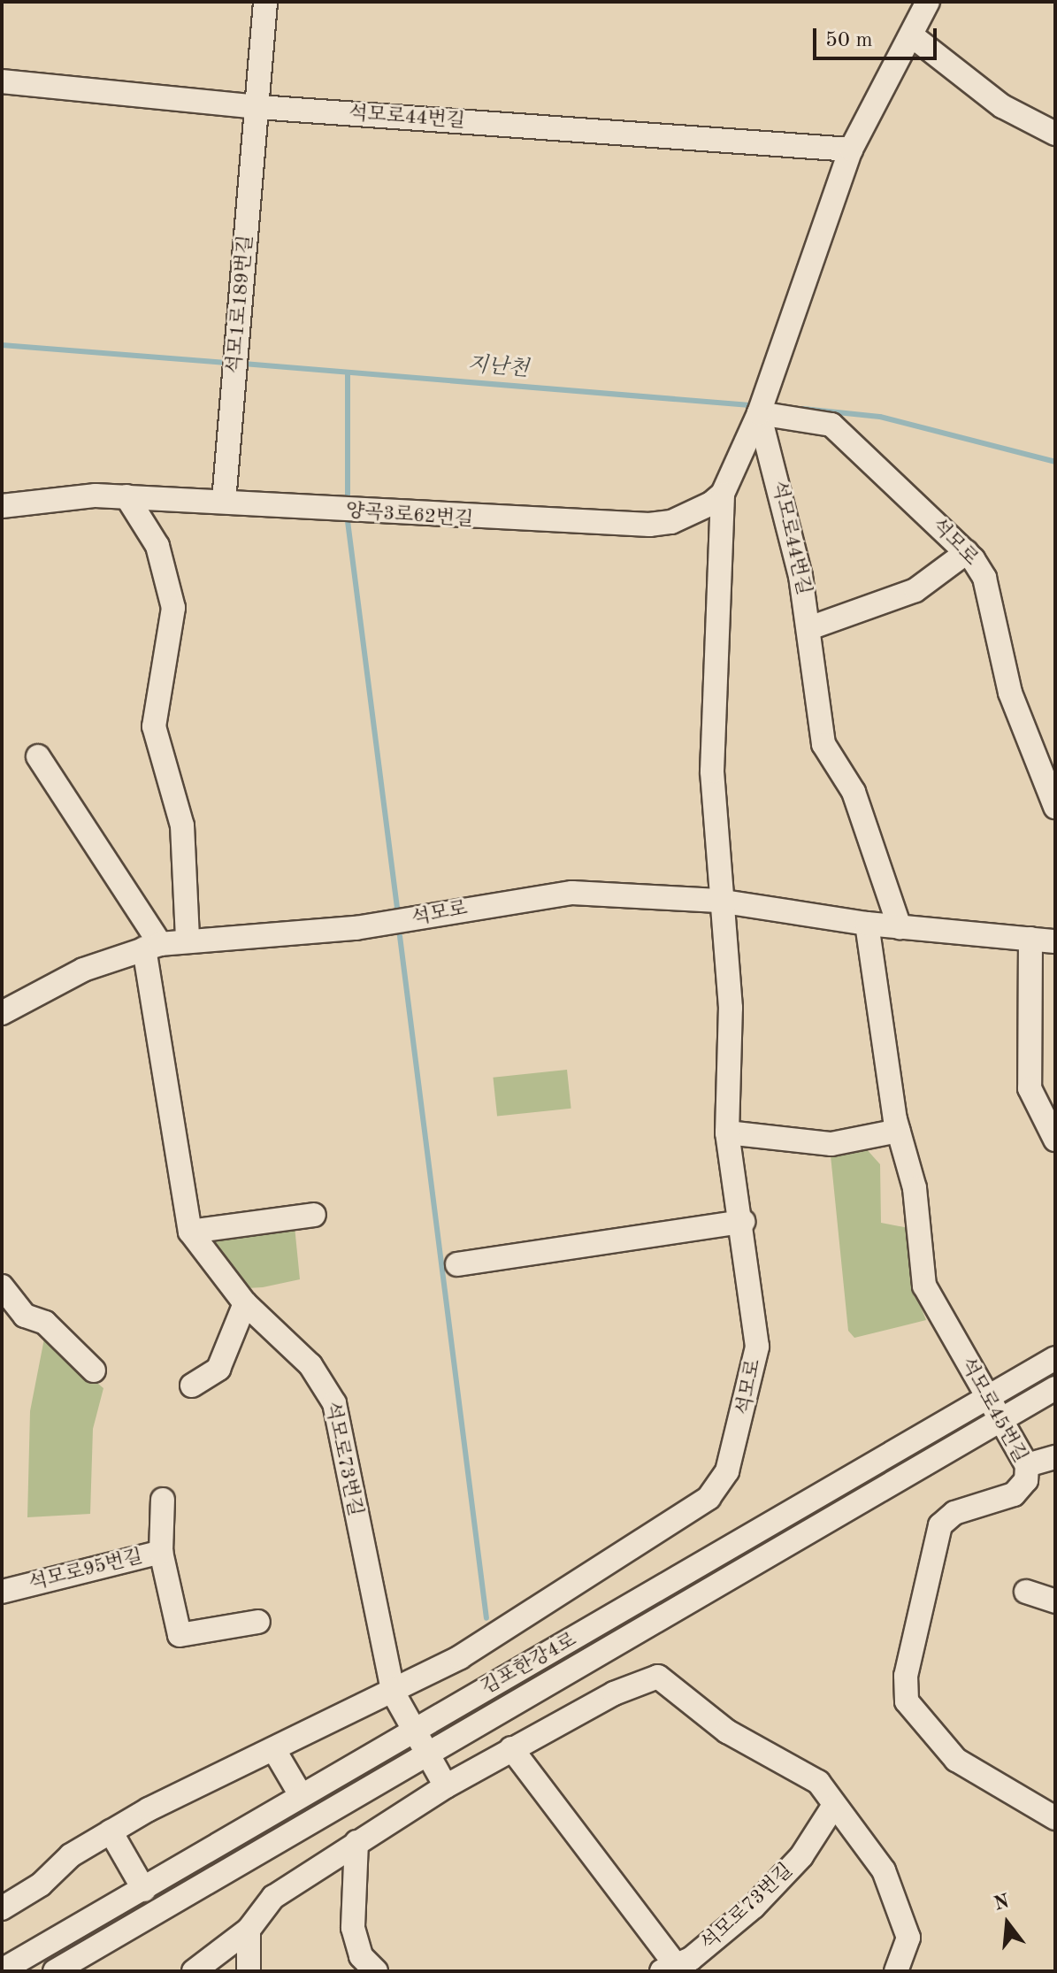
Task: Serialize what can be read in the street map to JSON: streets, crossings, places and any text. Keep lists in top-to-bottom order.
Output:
{
  "streets": {
    "street": [
      "석모로44번길",
      "석모1로189번길",
      "양곡3로62번길",
      "석모로",
      "석모로45번길",
      "석모로73번길",
      "석모로95번길",
      "김포한강4로"
    ]
  },
  "crossings": [
    ["석모로44번길", "석모1로189번길"],
    ["석모로44번길", "석모로"],
    ["석모1로189번길", "양곡3로62번길"],
    ["양곡3로62번길", "석모로"],
    ["석모로", "석모로45번길"],
    ["석모로", "석모로73번길"],
    ["석모로45번길", "김포한강4로"],
    ["석모로73번길", "김포한강4로"]
  ],
  "water": ["지난천"],
  "scale_bar": "50 m",
  "north": "top"
}
